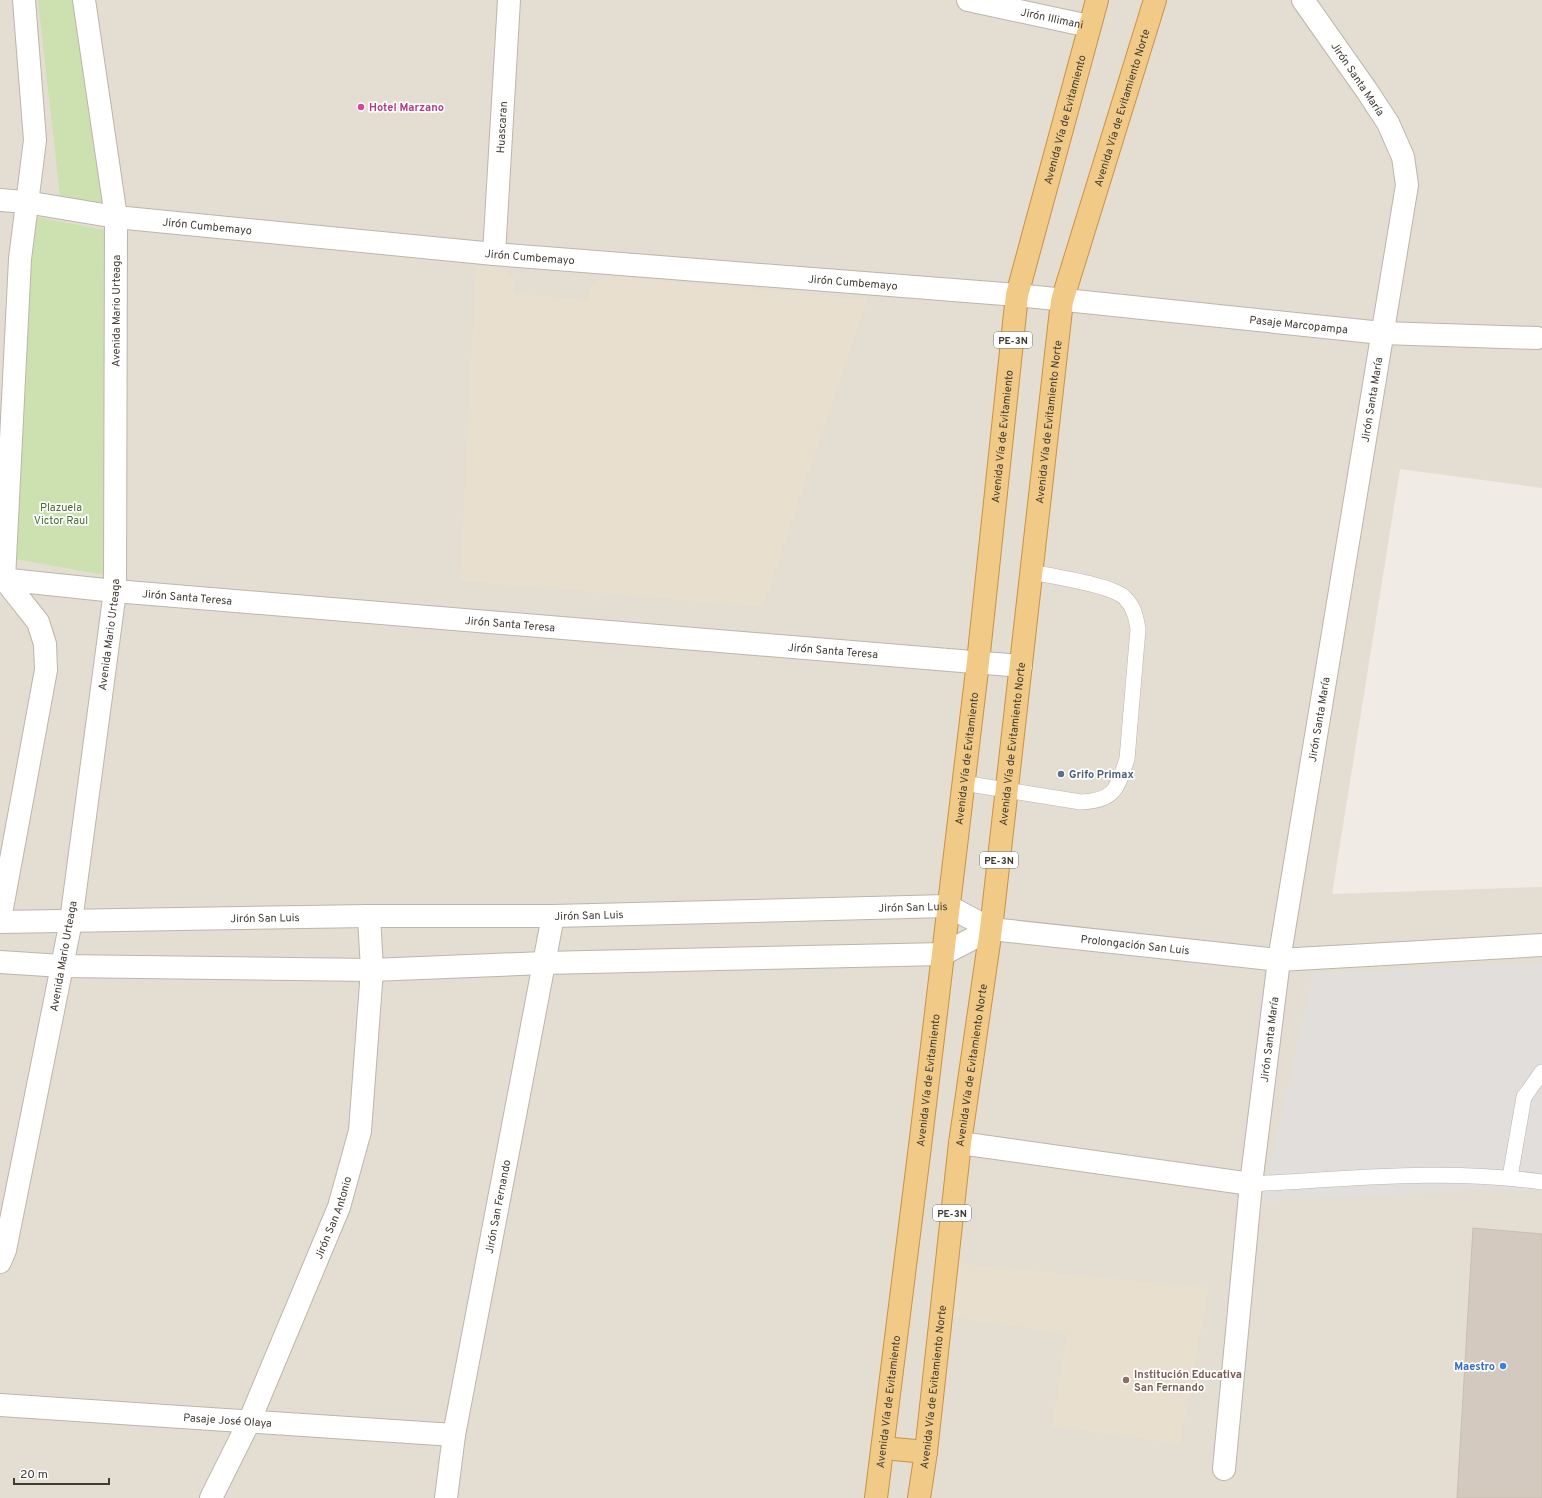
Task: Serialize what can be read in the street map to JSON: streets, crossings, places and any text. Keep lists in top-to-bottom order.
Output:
{
  "streets": {
    "highway": ["Avenida Vía de Evitamiento Norte", "Avenida Vía de Evitamiento", "PE-3N"],
    "street": [
      "Jirón Illimani",
      "Jirón Santa María",
      "Huascaran",
      "Jirón Cumbemayo",
      "Avenida Mario Urteaga",
      "Pasaje Marcopampa",
      "Jirón Santa Teresa",
      "Jirón San Luis",
      "Prolongación San Luis",
      "Jirón San Fernando",
      "Jirón San Antonio",
      "Pasaje José Olaya"
    ]
  },
  "crossings": [
    ["Jirón Illimani", "Avenida Vía de Evitamiento"],
    ["Jirón Illimani", "PE-3N"],
    ["Jirón Santa María", "Pasaje Marcopampa"],
    ["Jirón Santa María", "Prolongación San Luis"],
    ["Avenida Vía de Evitamiento Norte", "Jirón Cumbemayo"],
    ["Avenida Vía de Evitamiento Norte", "Pasaje Marcopampa"],
    ["Avenida Vía de Evitamiento Norte", "Jirón Santa Teresa"],
    ["Avenida Vía de Evitamiento Norte", "Jirón San Luis"],
    ["Avenida Vía de Evitamiento Norte", "Prolongación San Luis"],
    ["Avenida Vía de Evitamiento", "Jirón Cumbemayo"],
    ["Avenida Vía de Evitamiento", "PE-3N"],
    ["Avenida Vía de Evitamiento", "Jirón Santa Teresa"],
    ["Avenida Vía de Evitamiento", "Jirón San Luis"],
    ["Huascaran", "Jirón Cumbemayo"],
    ["Jirón Cumbemayo", "Avenida Mario Urteaga"],
    ["Jirón Cumbemayo", "Pasaje Marcopampa"],
    ["Avenida Mario Urteaga", "Jirón Santa Teresa"],
    ["Avenida Mario Urteaga", "Jirón San Luis"],
    ["Jirón San Luis", "Prolongación San Luis"],
    ["Jirón San Luis", "Jirón San Fernando"],
    ["Jirón San Luis", "Jirón San Antonio"],
    ["Jirón San Fernando", "Pasaje José Olaya"],
    ["Jirón San Antonio", "Pasaje José Olaya"]
  ],
  "parks": ["Plazuela Victor Raul"],
  "places": [
    "Hotel Marzano",
    "Grifo Primax",
    "Maestro",
    "Institución Educativa San Fernando"
  ],
  "scale_bar": "20 m"
}
